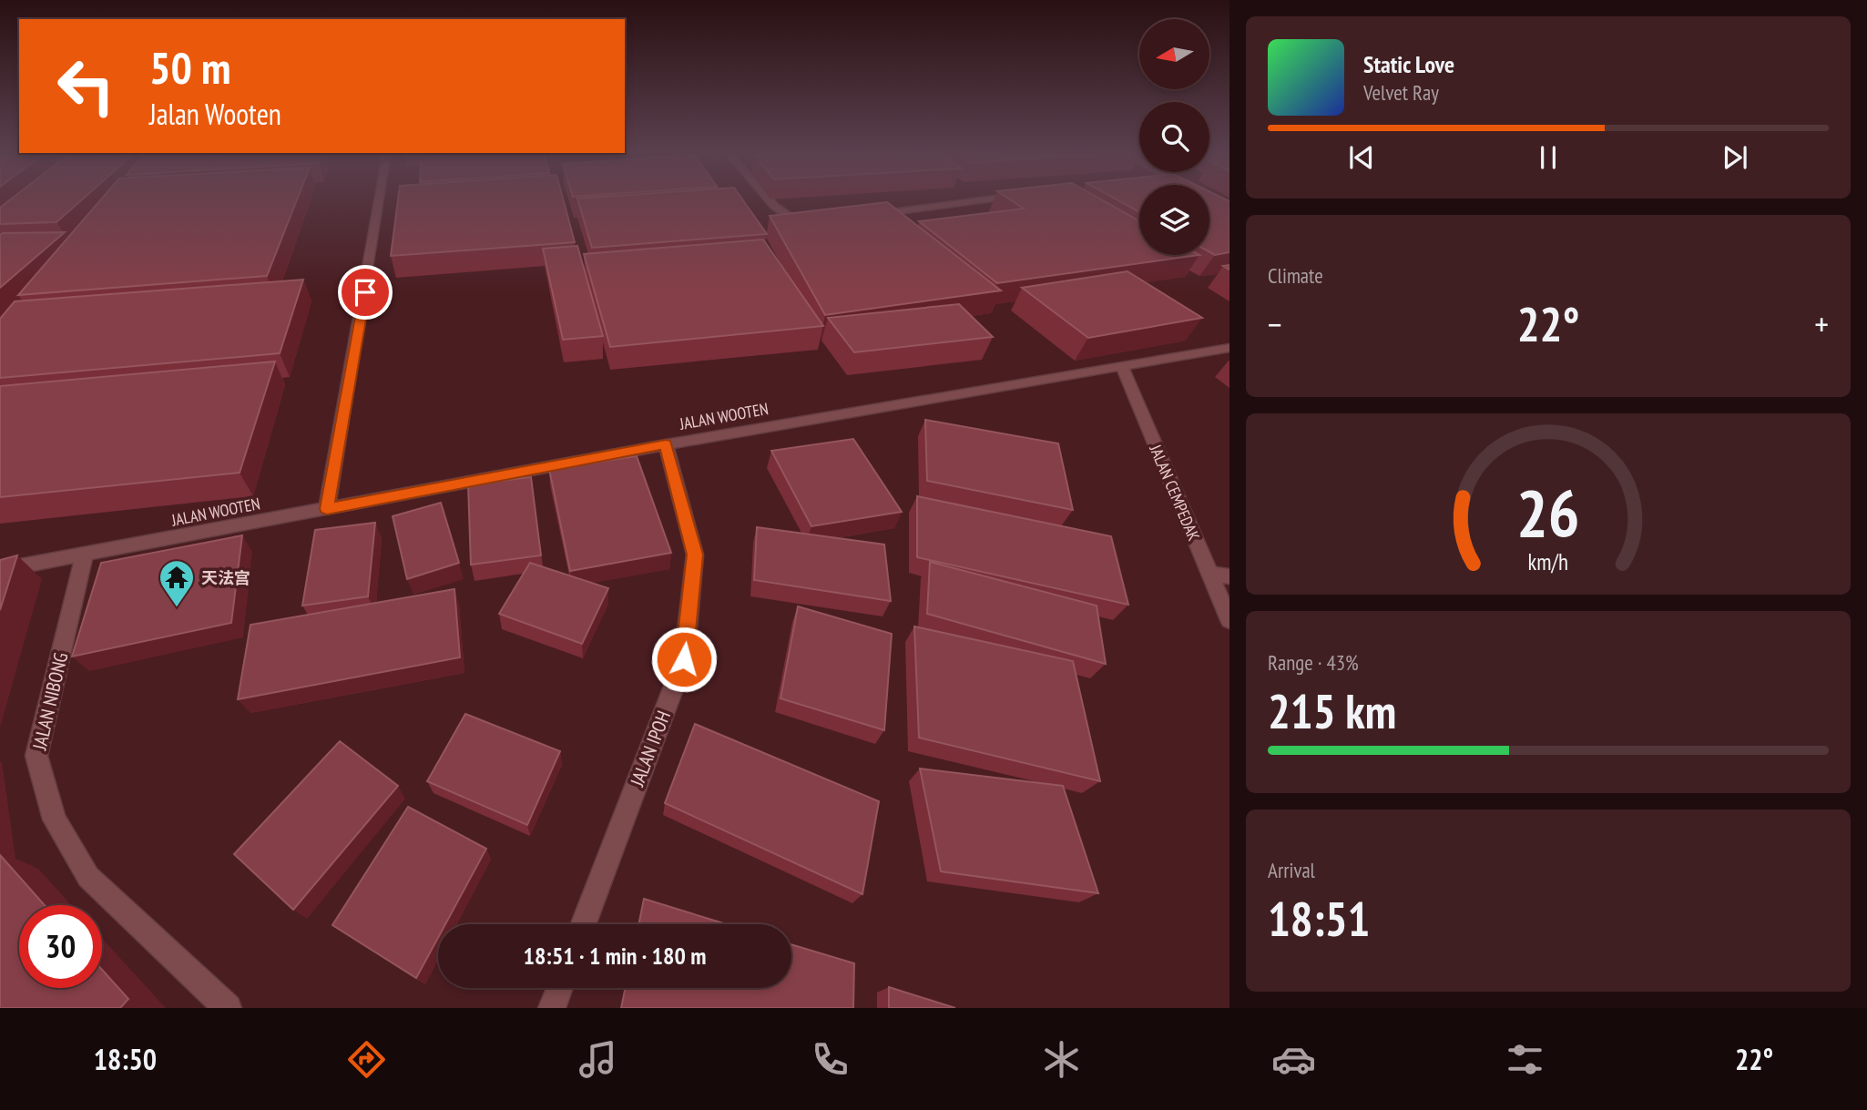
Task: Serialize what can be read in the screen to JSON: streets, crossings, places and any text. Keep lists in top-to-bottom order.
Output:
{
  "streets": {
    "street": [
      "JALAN WOOTEN",
      "JALAN CEMPEDAK",
      "JALAN NIBONG",
      "JALAN IPOH"
    ]
  },
  "crossings": [
    ["JALAN WOOTEN", "JALAN CEMPEDAK"],
    ["JALAN WOOTEN", "JALAN NIBONG"],
    ["JALAN WOOTEN", "JALAN IPOH"]
  ],
  "places": {
    "temple": ["天法宫"]
  },
  "north": "left",
  "page": {
    "turn": ["50 m", "Jalan Wooten"],
    "song": ["Static Love", "Velvet Ray"],
    "tile": [
      "Climate",
      ["Range · 43%", "215 km"],
      ["Arrival", "18:51"]
    ],
    "heat": ["−", "22°", "+"],
    "limit": "30",
    "trip": "18:51 · 1 min · 180 m",
    "tabs": ["18:50", "22°"],
    "gauge": ["26", "km/h"]
  }
}
